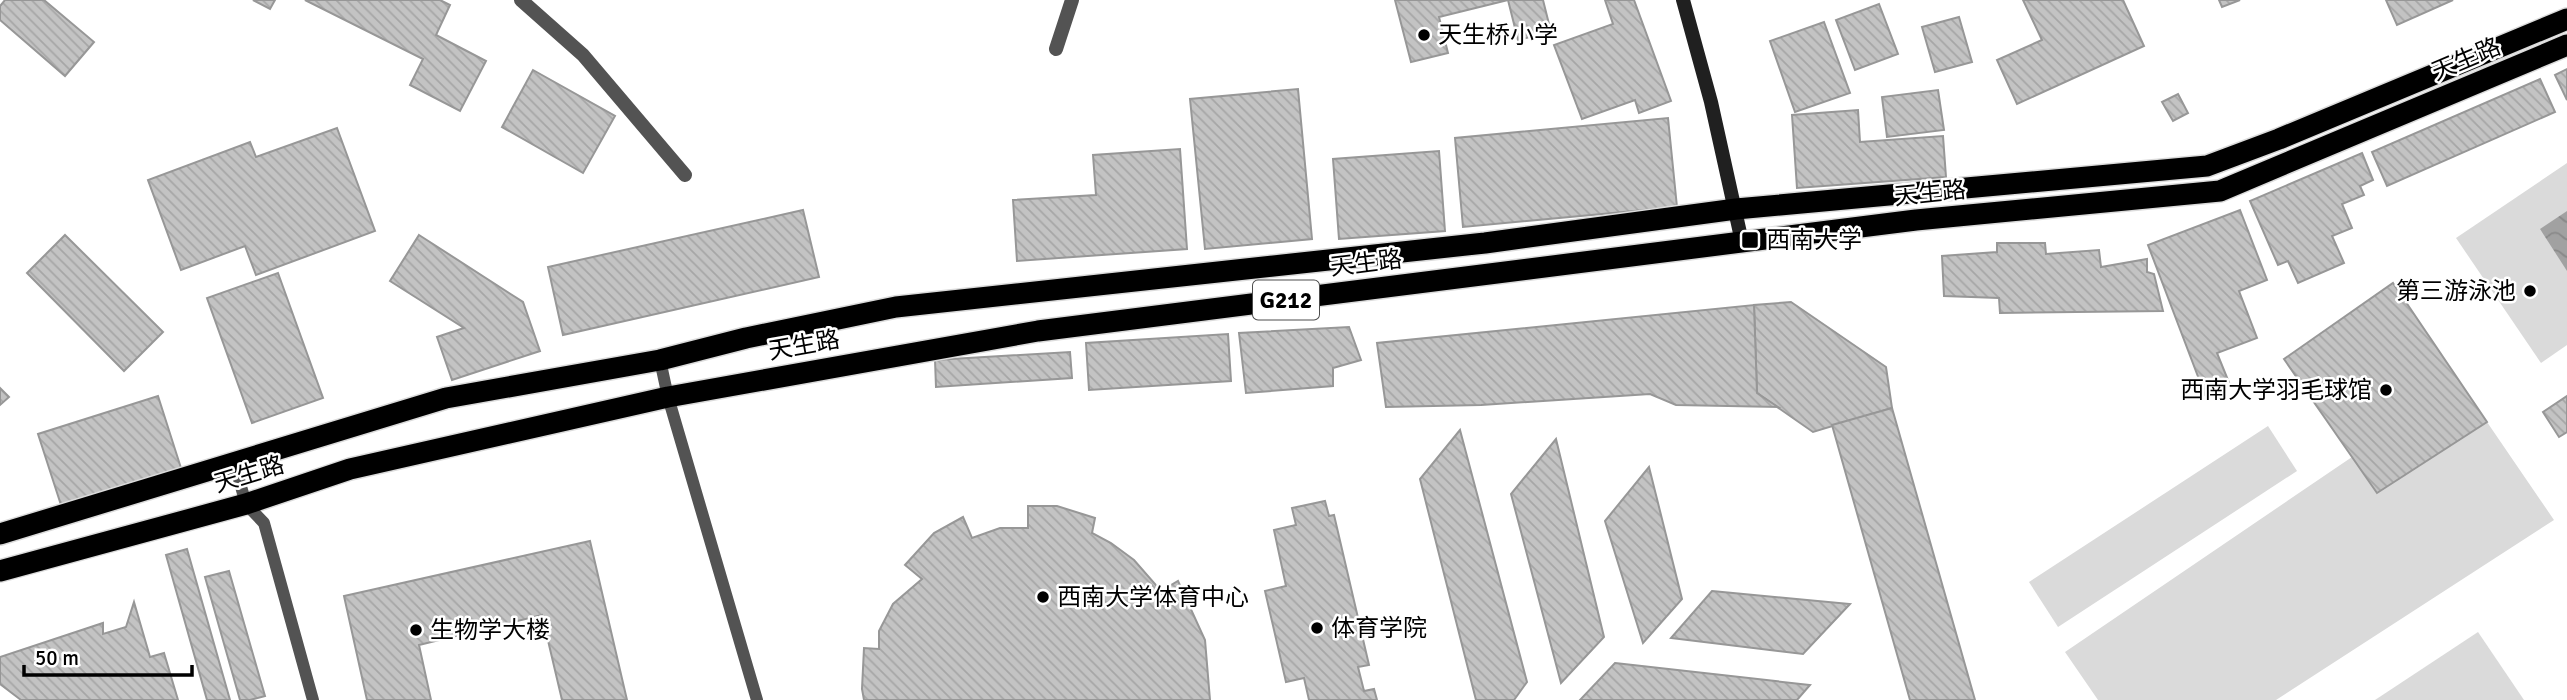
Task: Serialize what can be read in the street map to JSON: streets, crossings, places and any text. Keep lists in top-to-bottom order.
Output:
{
  "streets": {
    "highway": ["天生路", "G212"]
  },
  "places": {
    "other": [
      "天生桥小学",
      "第三游泳池",
      "西南大学羽毛球馆",
      "西南大学体育中心",
      "体育学院",
      "生物学大楼"
    ],
    "transit": ["西南大学"]
  },
  "scale_bar": "50 m"
}
